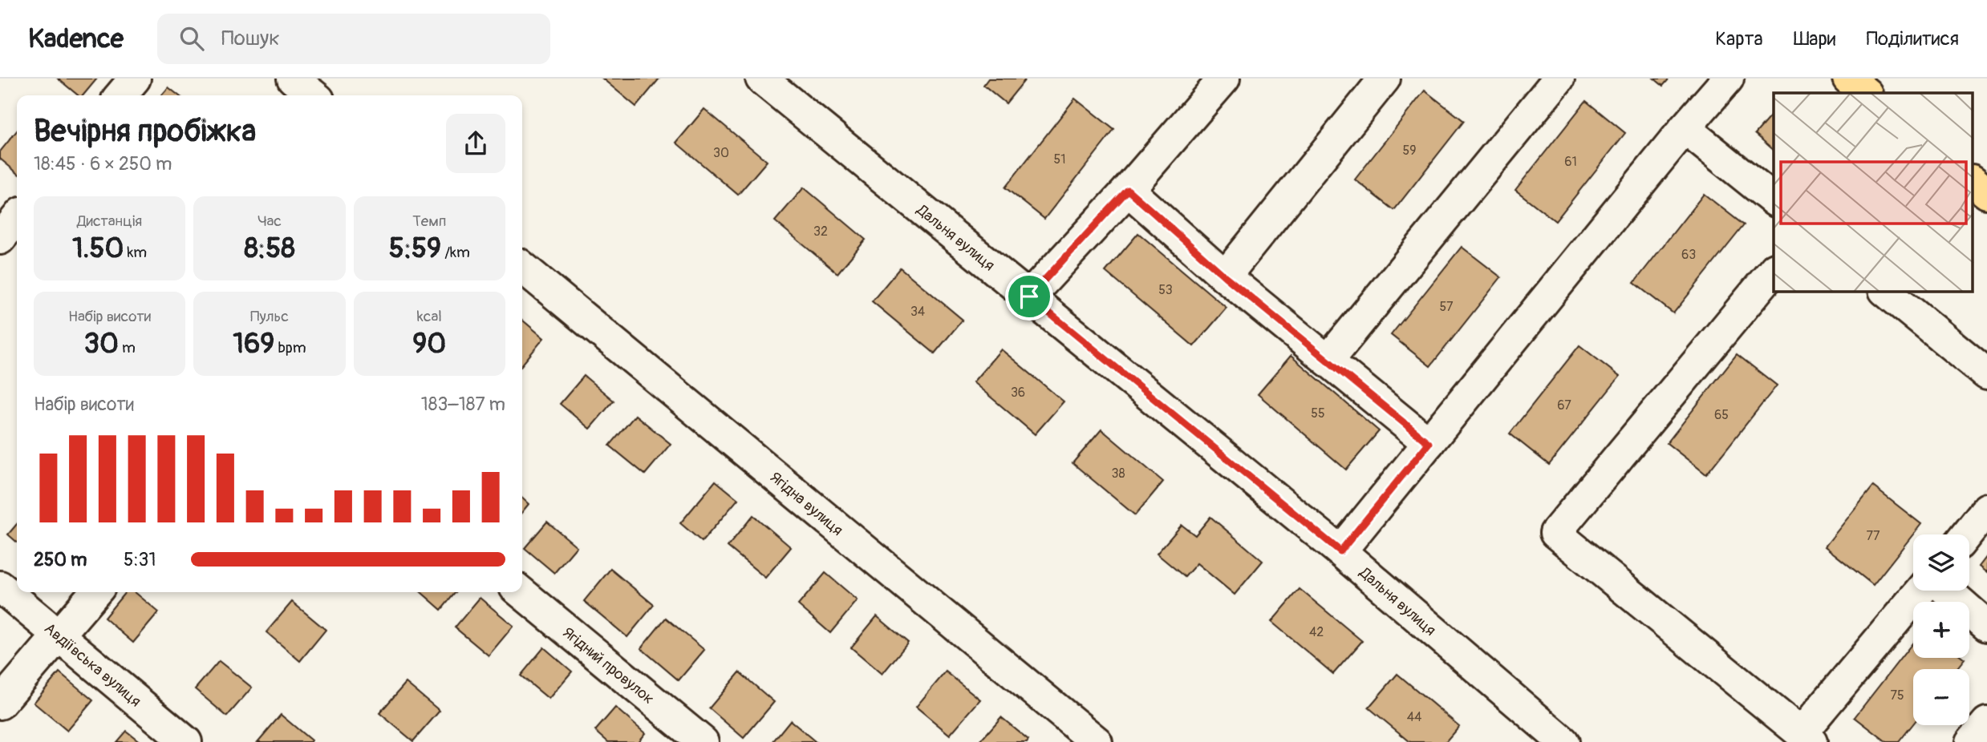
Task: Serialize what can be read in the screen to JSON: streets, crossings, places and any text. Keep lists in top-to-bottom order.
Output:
{
  "streets": {
    "street": [
      "Дальня вулиця",
      "Ягідна вулиця",
      "Авдіївська вулиця",
      "Ягідний провулок"
    ]
  },
  "house_numbers": [
    "59",
    "30",
    "51",
    "61",
    "32",
    "63",
    "53",
    "57",
    "34",
    "36",
    "67",
    "55",
    "65",
    "38",
    "77",
    "42",
    "75",
    "44"
  ],
  "page": {
    "header": "Kadence",
    "search": "Пошук",
    "nav": ["Карта", "Шари", "Поділитися"],
    "heading": ["Вечірня пробіжка", "18:45 · 6 × 250 m"],
    "stats": [
      ["Дистанція", "1.50 km"],
      ["Час", "8:58"],
      ["Темп", "5:59 /km"],
      ["Набір висоти", "30 m"],
      ["Пульс", "169 bpm"],
      ["kcal", "90"]
    ],
    "chart": ["Набір висоти", "183–187 m"],
    "map_buttons": ["+", "−"],
    "list": [
      {
        "name": "250 m",
        "note": "5:31"
      }
    ]
  }
}
